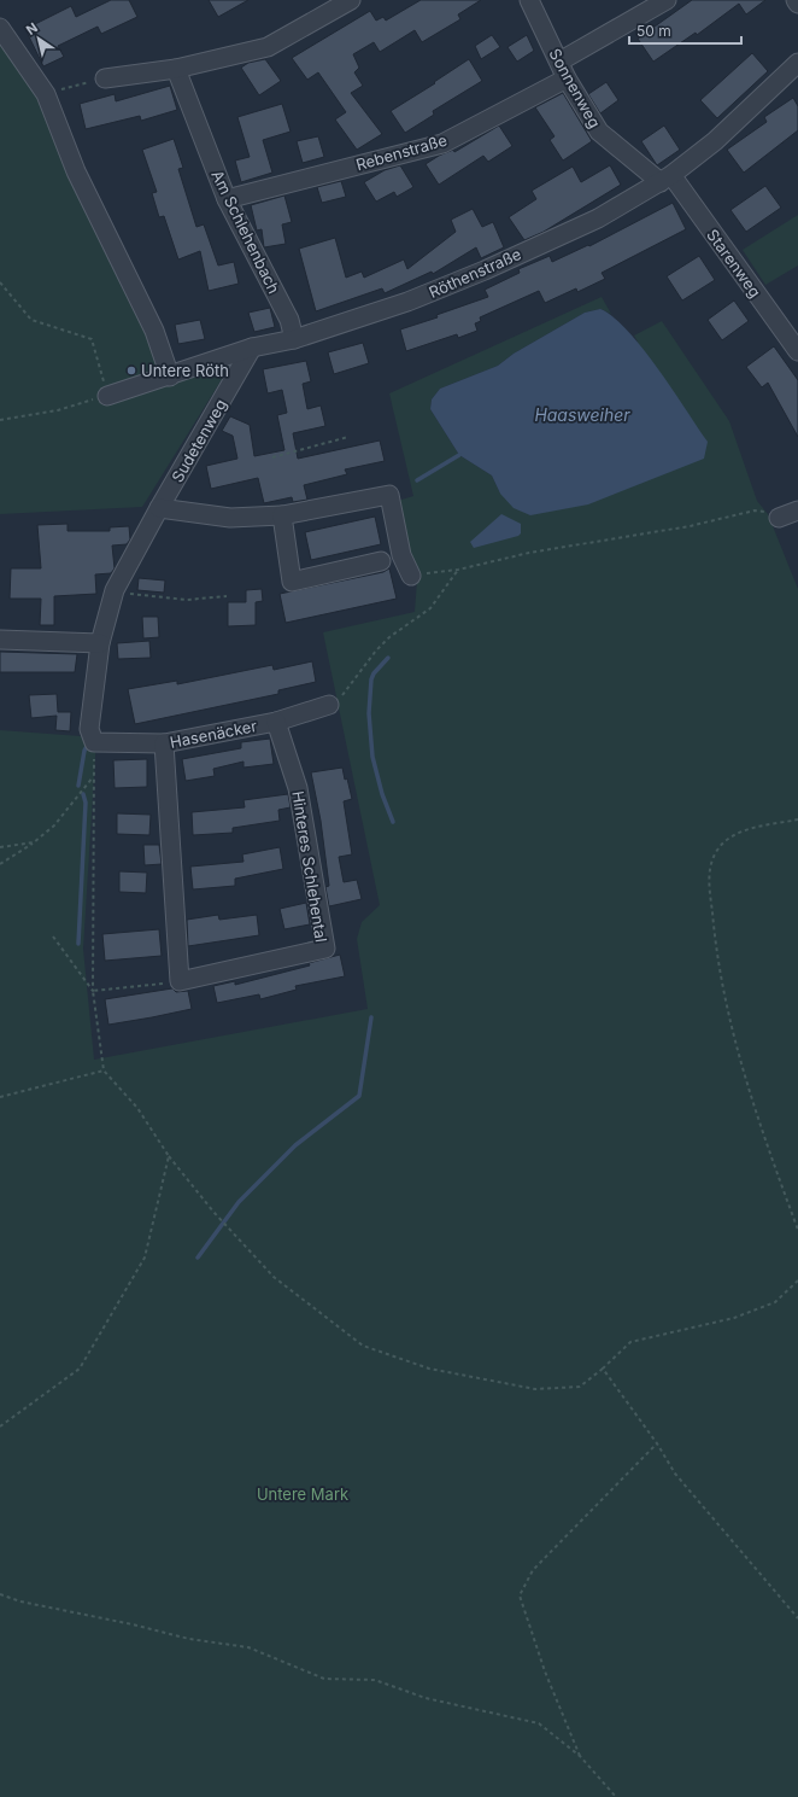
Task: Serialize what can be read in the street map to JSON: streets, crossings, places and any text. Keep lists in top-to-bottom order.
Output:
{
  "streets": {
    "street": [
      "Sonnenweg",
      "Rebenstraße",
      "Am Schlehenbach",
      "Starenweg",
      "Röthenstraße",
      "Sudetenweg",
      "Hasenäcker",
      "Hinteres Schlehental"
    ]
  },
  "crossings": [
    ["Sonnenweg", "Rebenstraße"],
    ["Sonnenweg", "Starenweg"],
    ["Sonnenweg", "Röthenstraße"],
    ["Rebenstraße", "Am Schlehenbach"],
    ["Am Schlehenbach", "Röthenstraße"],
    ["Starenweg", "Röthenstraße"],
    ["Röthenstraße", "Sudetenweg"],
    ["Sudetenweg", "Hasenäcker"],
    ["Hasenäcker", "Hinteres Schlehental"]
  ],
  "water": ["Haasweiher"],
  "parks": ["Untere Mark"],
  "places": ["Untere Röth"],
  "scale_bar": "50 m",
  "north": "top left"
}
